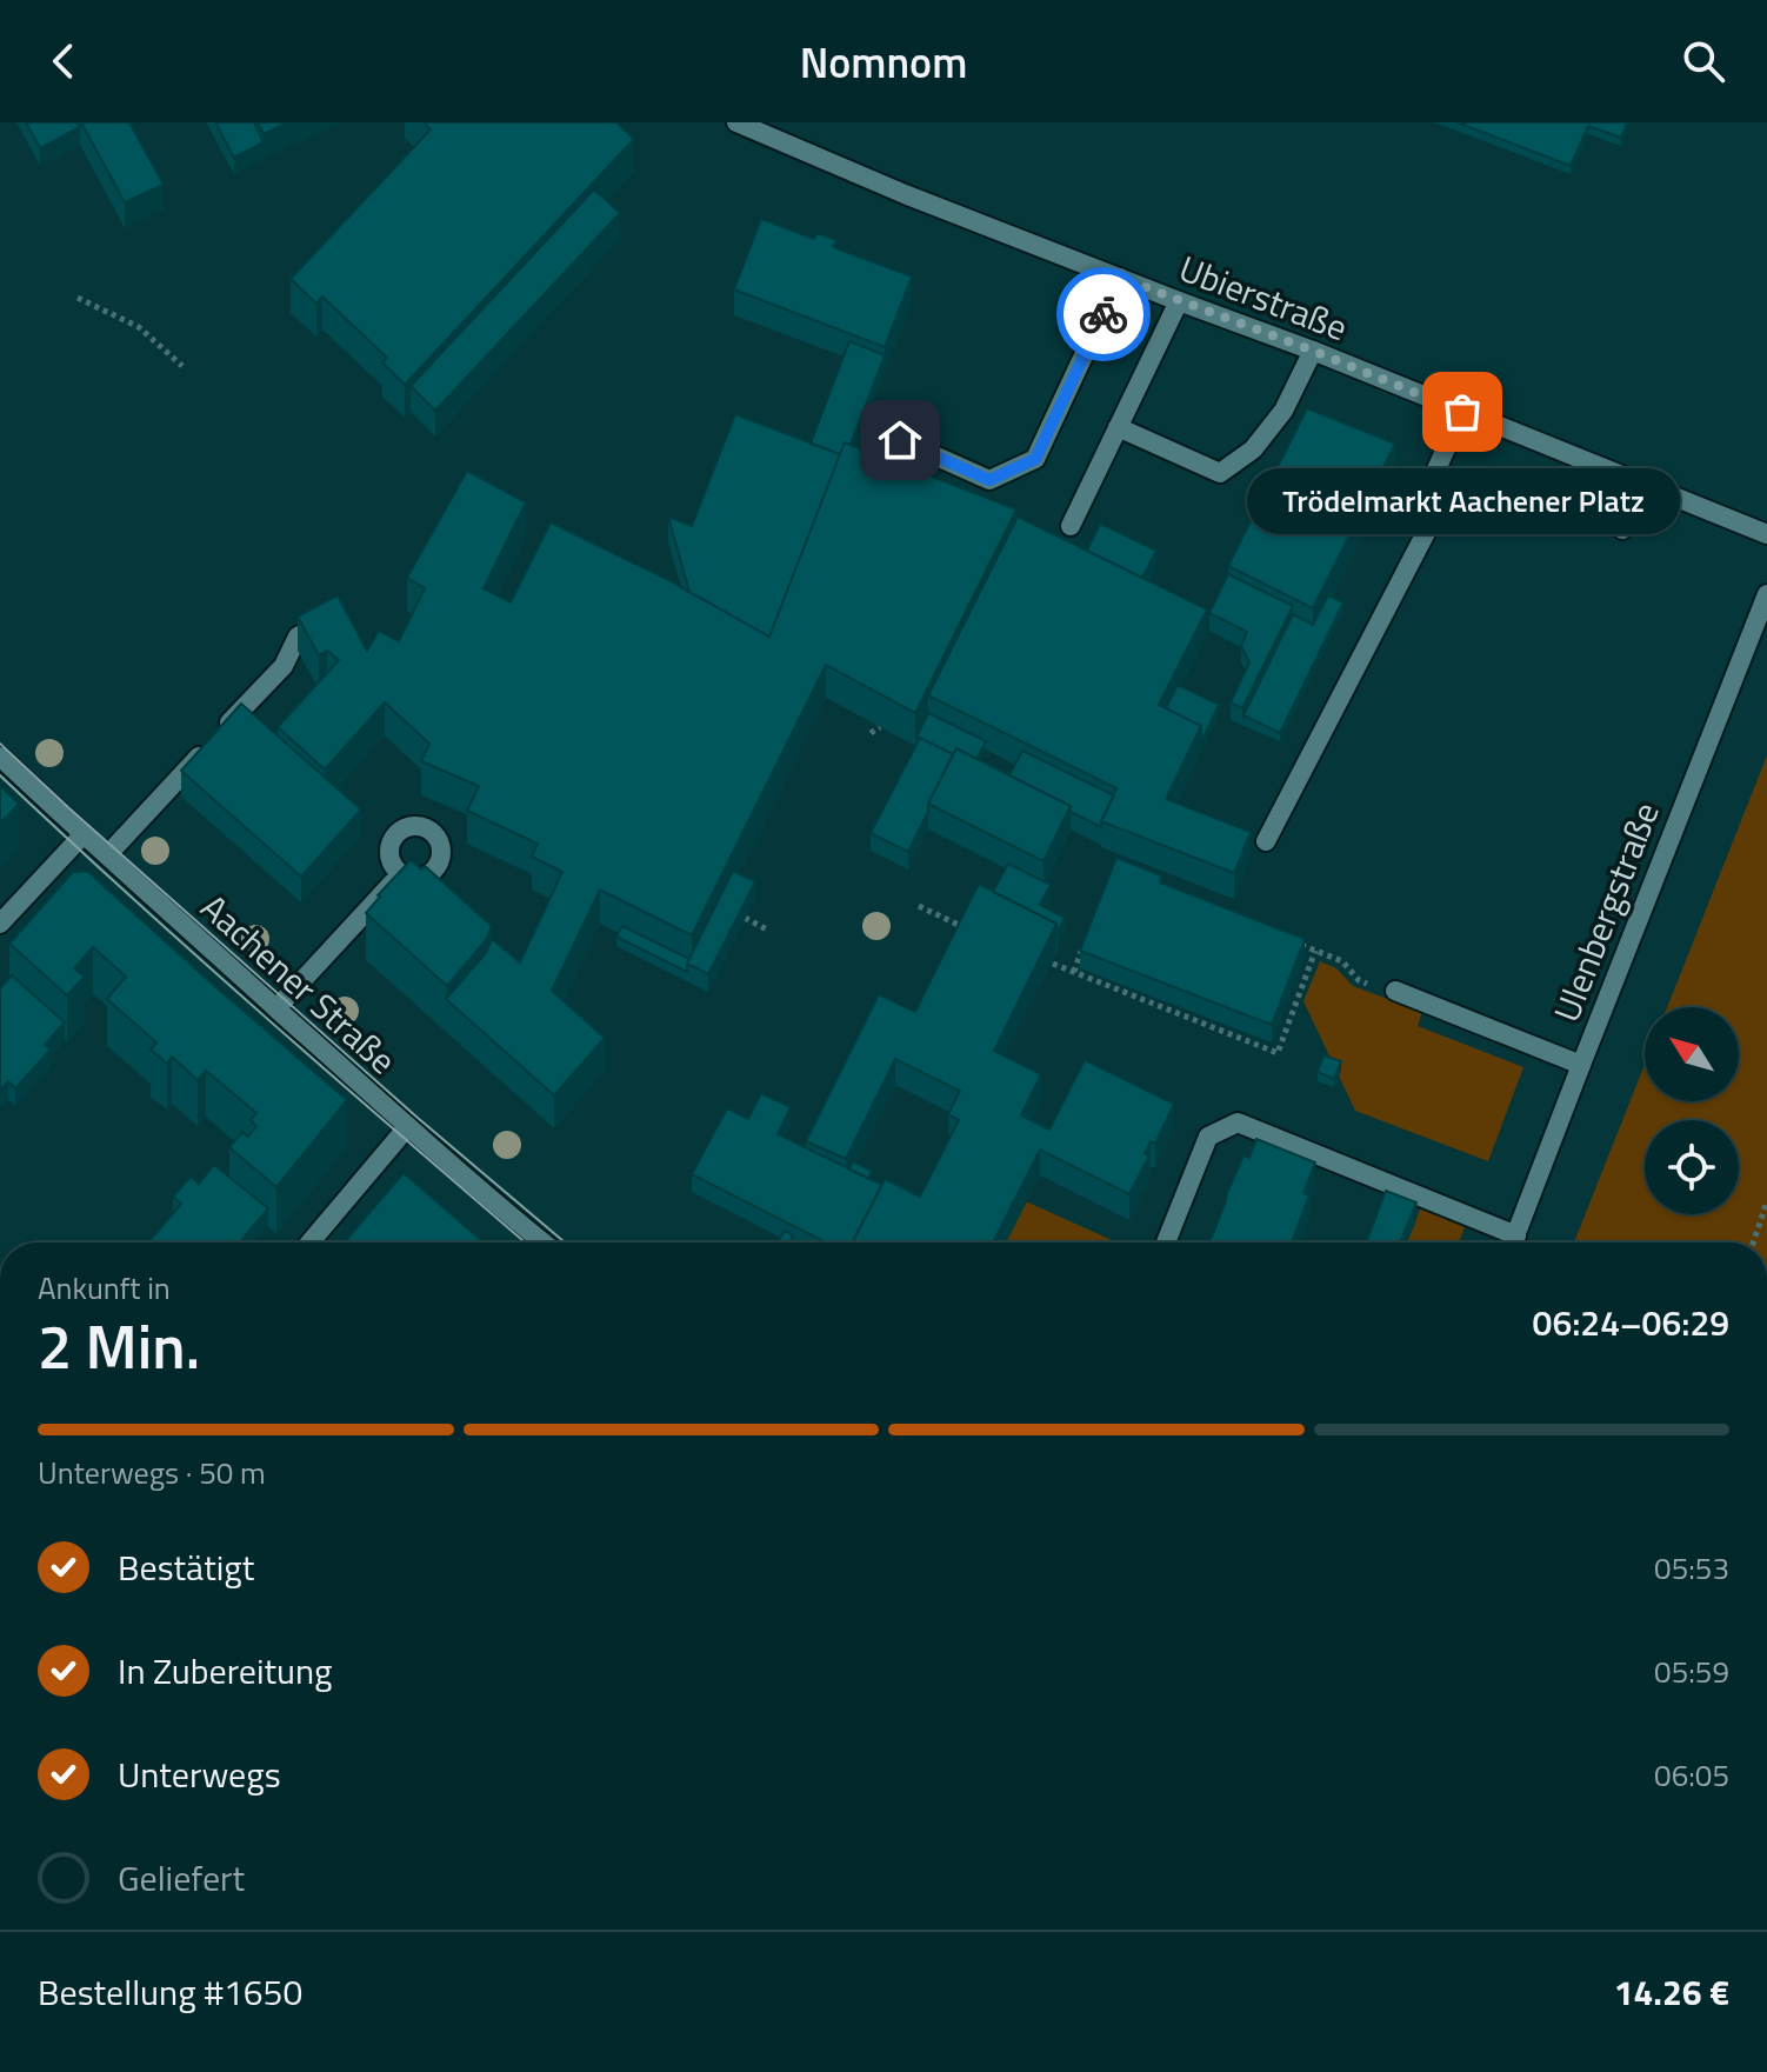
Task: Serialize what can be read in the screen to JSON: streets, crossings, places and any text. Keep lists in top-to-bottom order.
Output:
{
  "streets": {
    "street": ["Ubierstraße", "Ulenbergstraße", "Aachener Straße"]
  },
  "places": ["Trödelmarkt Aachener Platz"],
  "north": "top left",
  "page": {
    "header": "Nomnom",
    "bubble": "Trödelmarkt Aachener Platz",
    "heading": ["2 Min.", "Ankunft in", "06:24–06:29"],
    "panel": ["Bestellung #1650", "14.26 €"],
    "bar": "Unterwegs · 50 m",
    "list": [
      ["Bestätigt", "05:53"],
      ["In Zubereitung", "05:59"],
      ["Unterwegs", "06:05"],
      "Geliefert"
    ]
  }
}
